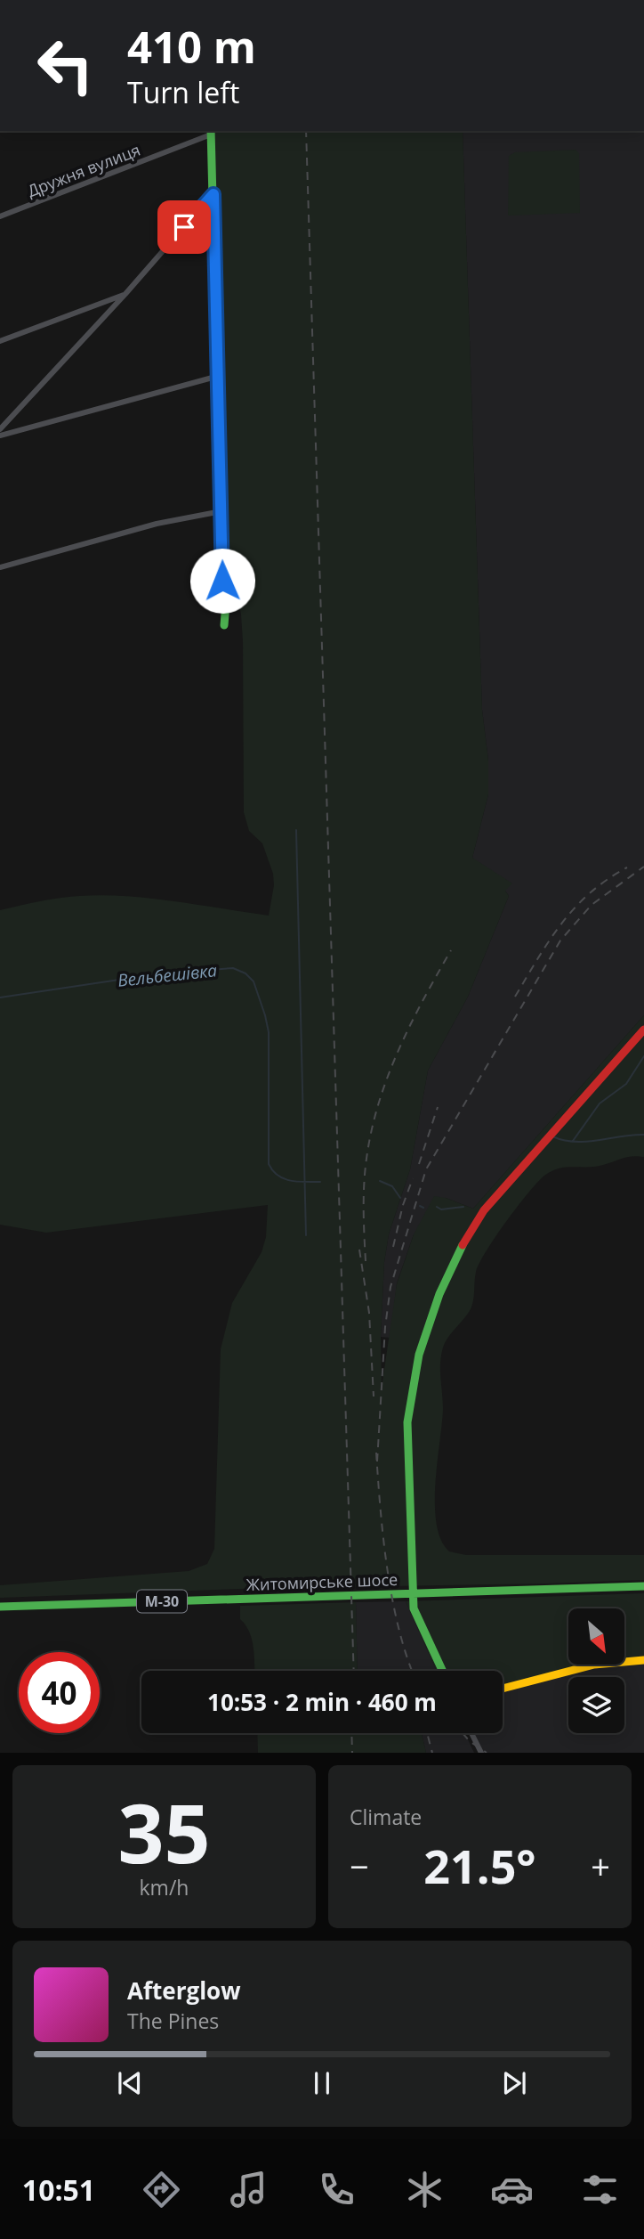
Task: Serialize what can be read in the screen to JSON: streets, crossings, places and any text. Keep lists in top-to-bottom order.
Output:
{
  "streets": {
    "main road": ["Житомирське шосе", "М-30"],
    "street": ["Дружня вулиця"]
  },
  "water": ["Вельбешівка"],
  "north": "bottom right",
  "page": {
    "turn": ["410 m", "Turn left"],
    "limit": "40",
    "trip": "10:53 · 2 min · 460 m",
    "tile": [
      ["35", "km/h"],
      "Climate"
    ],
    "heat": ["−", "21.5°", "+"],
    "song": ["Afterglow", "The Pines"],
    "tabs": "10:51"
  }
}
